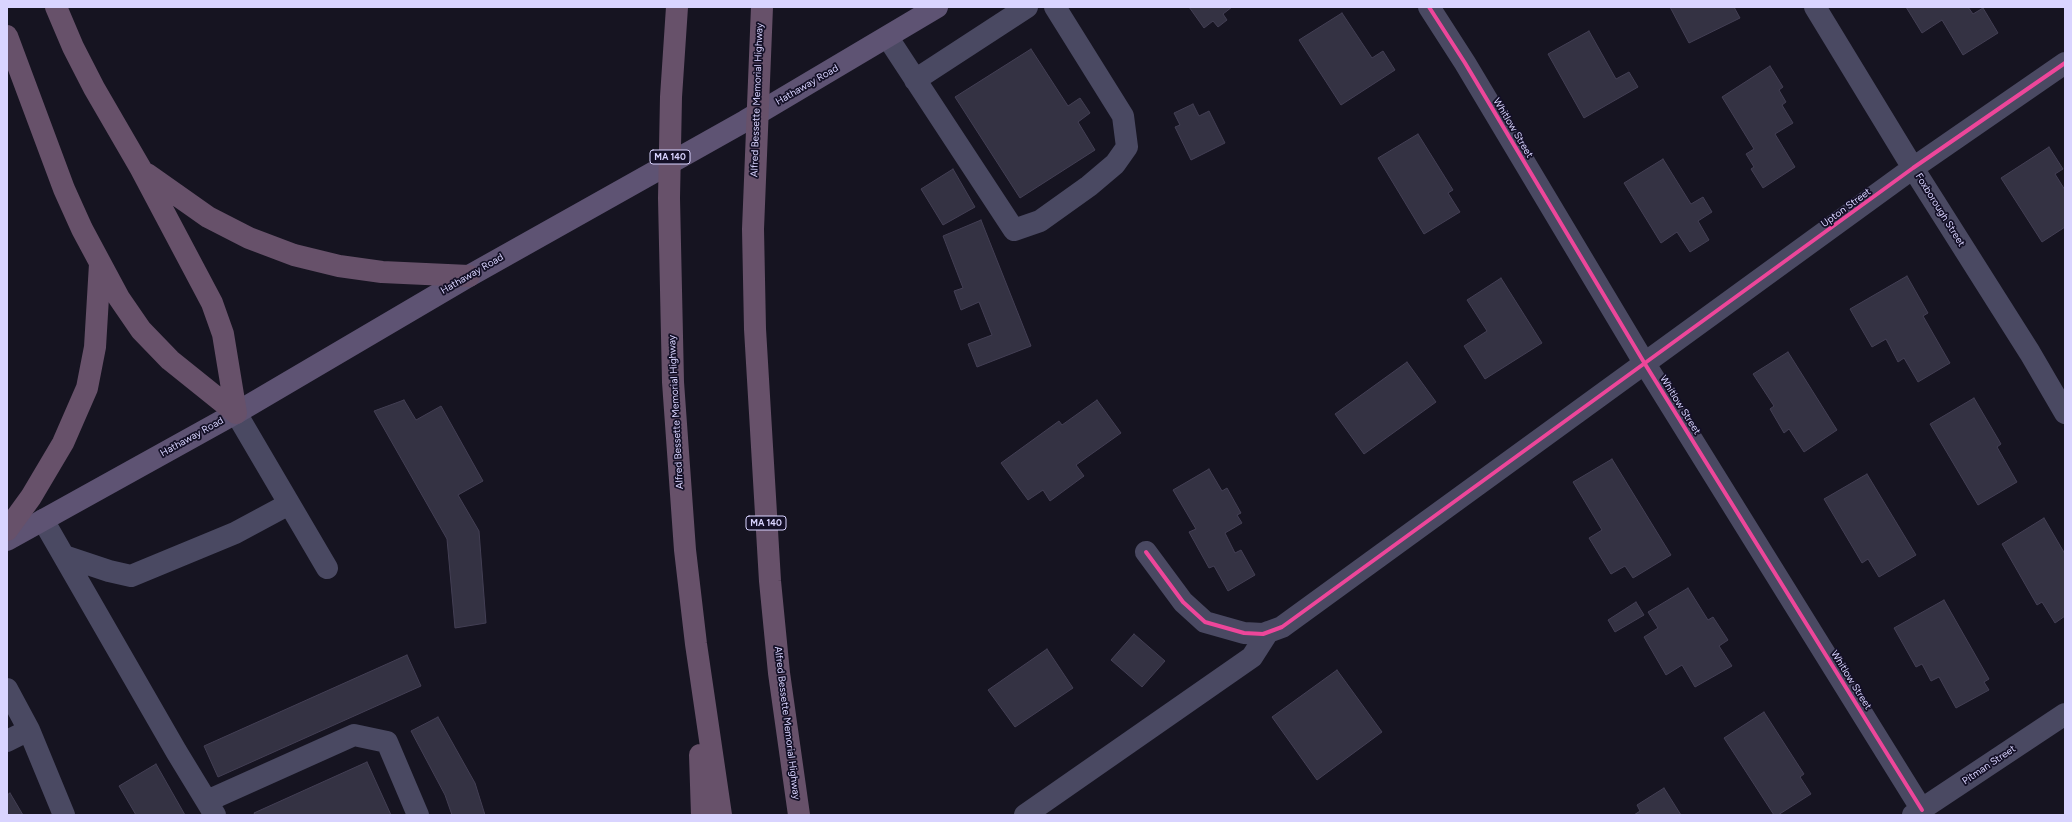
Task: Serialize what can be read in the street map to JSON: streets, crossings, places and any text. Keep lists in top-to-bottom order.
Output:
{
  "streets": {
    "highway": ["Alfred Bessette Memorial Highway", "MA 140"],
    "main road": ["Hathaway Road"],
    "street": [
      "Whitlow Street",
      "Upton Street",
      "Foxborough Street",
      "Pitman Street"
    ]
  },
  "crossings": [
    ["Whitlow Street", "Upton Street"],
    ["Whitlow Street", "Pitman Street"],
    ["Upton Street", "Foxborough Street"]
  ]
}
